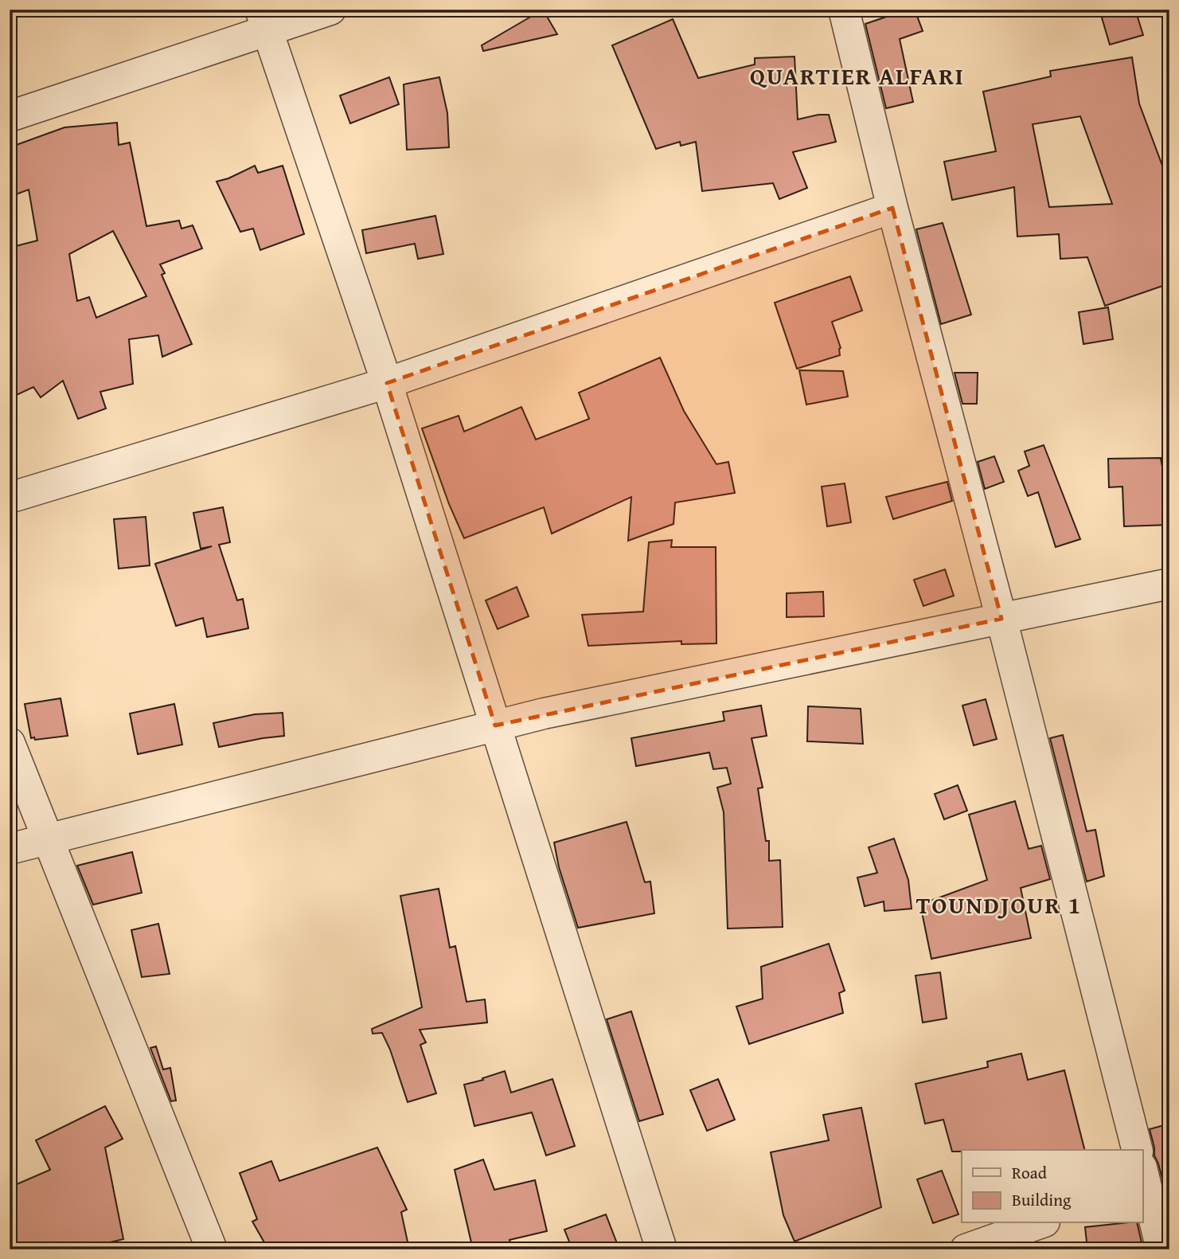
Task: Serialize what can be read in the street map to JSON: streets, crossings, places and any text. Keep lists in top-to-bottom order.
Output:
{
  "districts": ["QUARTIER ALFARI", "TOUNDJOUR 1"],
  "legend": ["Road", "Building"]
}
